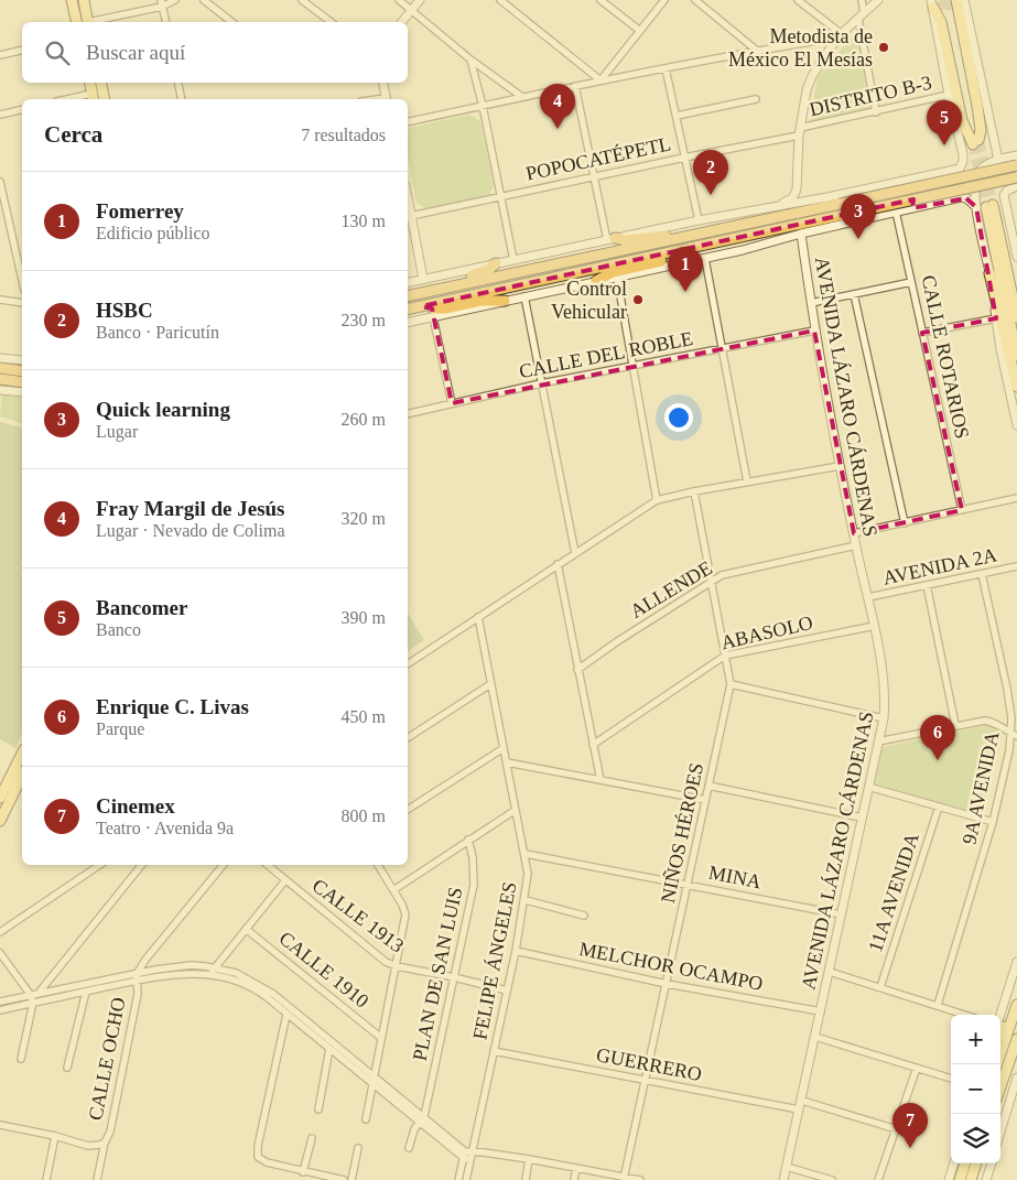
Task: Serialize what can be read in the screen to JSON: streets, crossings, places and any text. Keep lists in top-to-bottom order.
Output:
{
  "streets": {
    "street": [
      "DISTRITO B-3",
      "POPOCATÉPETL",
      "CALLE DEL ROBLE",
      "CALLE ROTARIOS",
      "AVENIDA LÁZARO CÁRDENAS",
      "AVENIDA 2A",
      "ALLENDE",
      "ABASOLO",
      "9A AVENIDA",
      "NIÑOS HÉROES",
      "MINA",
      "11A AVENIDA",
      "CALLE 1913",
      "FELIPE ÁNGELES",
      "MELCHOR OCAMPO",
      "CALLE 1910",
      "PLAN DE SAN LUIS",
      "CALLE OCHO",
      "GUERRERO"
    ]
  },
  "crossings": [
    ["DISTRITO B-3", "POPOCATÉPETL"],
    ["CALLE DEL ROBLE", "AVENIDA LÁZARO CÁRDENAS"],
    ["AVENIDA LÁZARO CÁRDENAS", "AVENIDA 2A"],
    ["AVENIDA LÁZARO CÁRDENAS", "ALLENDE"],
    ["AVENIDA LÁZARO CÁRDENAS", "ABASOLO"],
    ["AVENIDA LÁZARO CÁRDENAS", "MINA"],
    ["AVENIDA LÁZARO CÁRDENAS", "MELCHOR OCAMPO"],
    ["AVENIDA LÁZARO CÁRDENAS", "GUERRERO"],
    ["AVENIDA 2A", "9A AVENIDA"],
    ["ALLENDE", "NIÑOS HÉROES"],
    ["ABASOLO", "NIÑOS HÉROES"],
    ["NIÑOS HÉROES", "MINA"],
    ["NIÑOS HÉROES", "MELCHOR OCAMPO"],
    ["NIÑOS HÉROES", "GUERRERO"],
    ["MINA", "FELIPE ÁNGELES"],
    ["CALLE 1913", "FELIPE ÁNGELES"],
    ["CALLE 1913", "PLAN DE SAN LUIS"],
    ["FELIPE ÁNGELES", "MELCHOR OCAMPO"],
    ["FELIPE ÁNGELES", "GUERRERO"]
  ],
  "places": ["Metodista de México El Mesías", "Control Vehicular"],
  "page": {
    "search": "Buscar aquí",
    "pins": [
      "4",
      "5",
      "2",
      "3",
      "1",
      "6",
      "7"
    ],
    "heading": ["Cerca", "7 resultados"],
    "list": [
      {
        "mark": "1",
        "name": "Fomerrey",
        "note": "Edificio público",
        "value": "130 m"
      },
      {
        "mark": "2",
        "name": "HSBC",
        "note": "Banco · Paricutín",
        "value": "230 m"
      },
      {
        "mark": "3",
        "name": "Quick learning",
        "note": "Lugar",
        "value": "260 m"
      },
      {
        "mark": "4",
        "name": "Fray Margil de Jesús",
        "note": "Lugar · Nevado de Colima",
        "value": "320 m"
      },
      {
        "mark": "5",
        "name": "Bancomer",
        "note": "Banco",
        "value": "390 m"
      },
      {
        "mark": "6",
        "name": "Enrique C. Livas",
        "note": "Parque",
        "value": "450 m"
      },
      {
        "mark": "7",
        "name": "Cinemex",
        "note": "Teatro · Avenida 9a",
        "value": "800 m"
      }
    ],
    "map_buttons": ["+", "−"]
  }
}
